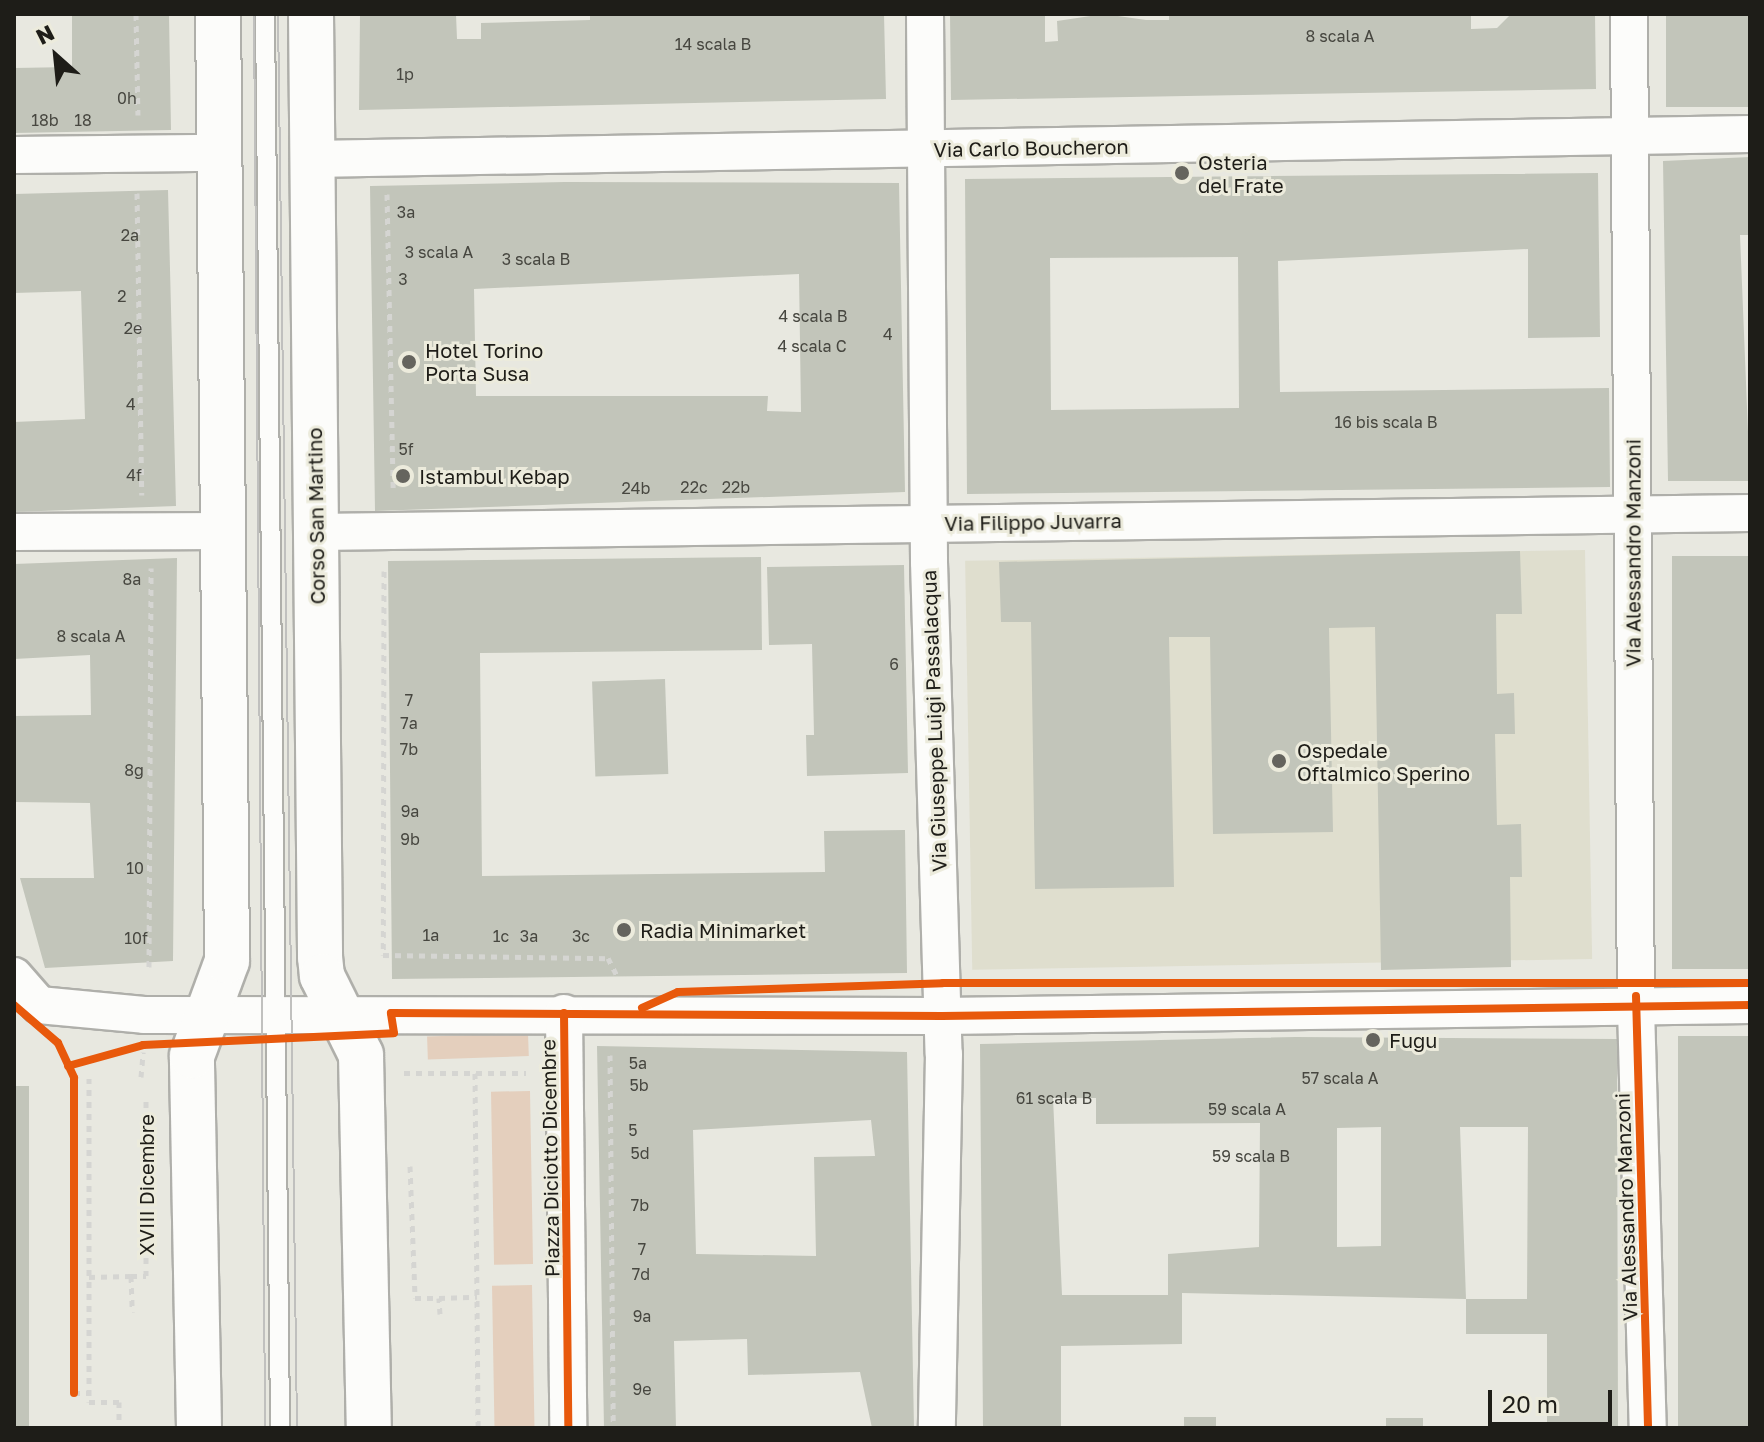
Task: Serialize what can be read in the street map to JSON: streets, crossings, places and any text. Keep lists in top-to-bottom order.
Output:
{
  "streets": {
    "main road": ["Corso San Martino"],
    "street": [
      "Via Carlo Boucheron",
      "Via Filippo Juvarra",
      "Via Alessandro Manzoni",
      "Via Giuseppe Luigi Passalacqua",
      "Piazza Diciotto Dicembre"
    ],
    "path": ["XVIII Dicembre"]
  },
  "crossings": [
    ["Via Carlo Boucheron", "Corso San Martino"],
    ["Via Carlo Boucheron", "Via Alessandro Manzoni"],
    ["Via Carlo Boucheron", "Via Giuseppe Luigi Passalacqua"],
    ["Corso San Martino", "Via Filippo Juvarra"],
    ["Corso San Martino", "Piazza Diciotto Dicembre"],
    ["Via Filippo Juvarra", "Via Alessandro Manzoni"],
    ["Via Filippo Juvarra", "Via Giuseppe Luigi Passalacqua"]
  ],
  "places": [
    "Osteria del Frate",
    "Hotel Torino Porta Susa",
    "Istambul Kebap",
    "Ospedale Oftalmico Sperino",
    "Radia Minimarket",
    "Fugu"
  ],
  "house_numbers": [
    "8 scala A",
    "14 scala B",
    "1p",
    "0h",
    "18b",
    "18",
    "3a",
    "2a",
    "3 scala A",
    "3 scala B",
    "3",
    "2",
    "4 scala B",
    "2e",
    "4",
    "4 scala C",
    "4",
    "16 bis scala B",
    "5f",
    "4f",
    "22c",
    "22b",
    "24b",
    "8a",
    "8 scala A",
    "6",
    "7",
    "7a",
    "7b",
    "8g",
    "9a",
    "9b",
    "10",
    "1a",
    "1c",
    "3a",
    "3c",
    "10f",
    "5a",
    "57 scala A",
    "5b",
    "61 scala B",
    "59 scala A",
    "5",
    "5d",
    "59 scala B",
    "7b",
    "7",
    "7d",
    "9a",
    "9e"
  ],
  "scale_bar": "20 m",
  "north": "top left"
}
